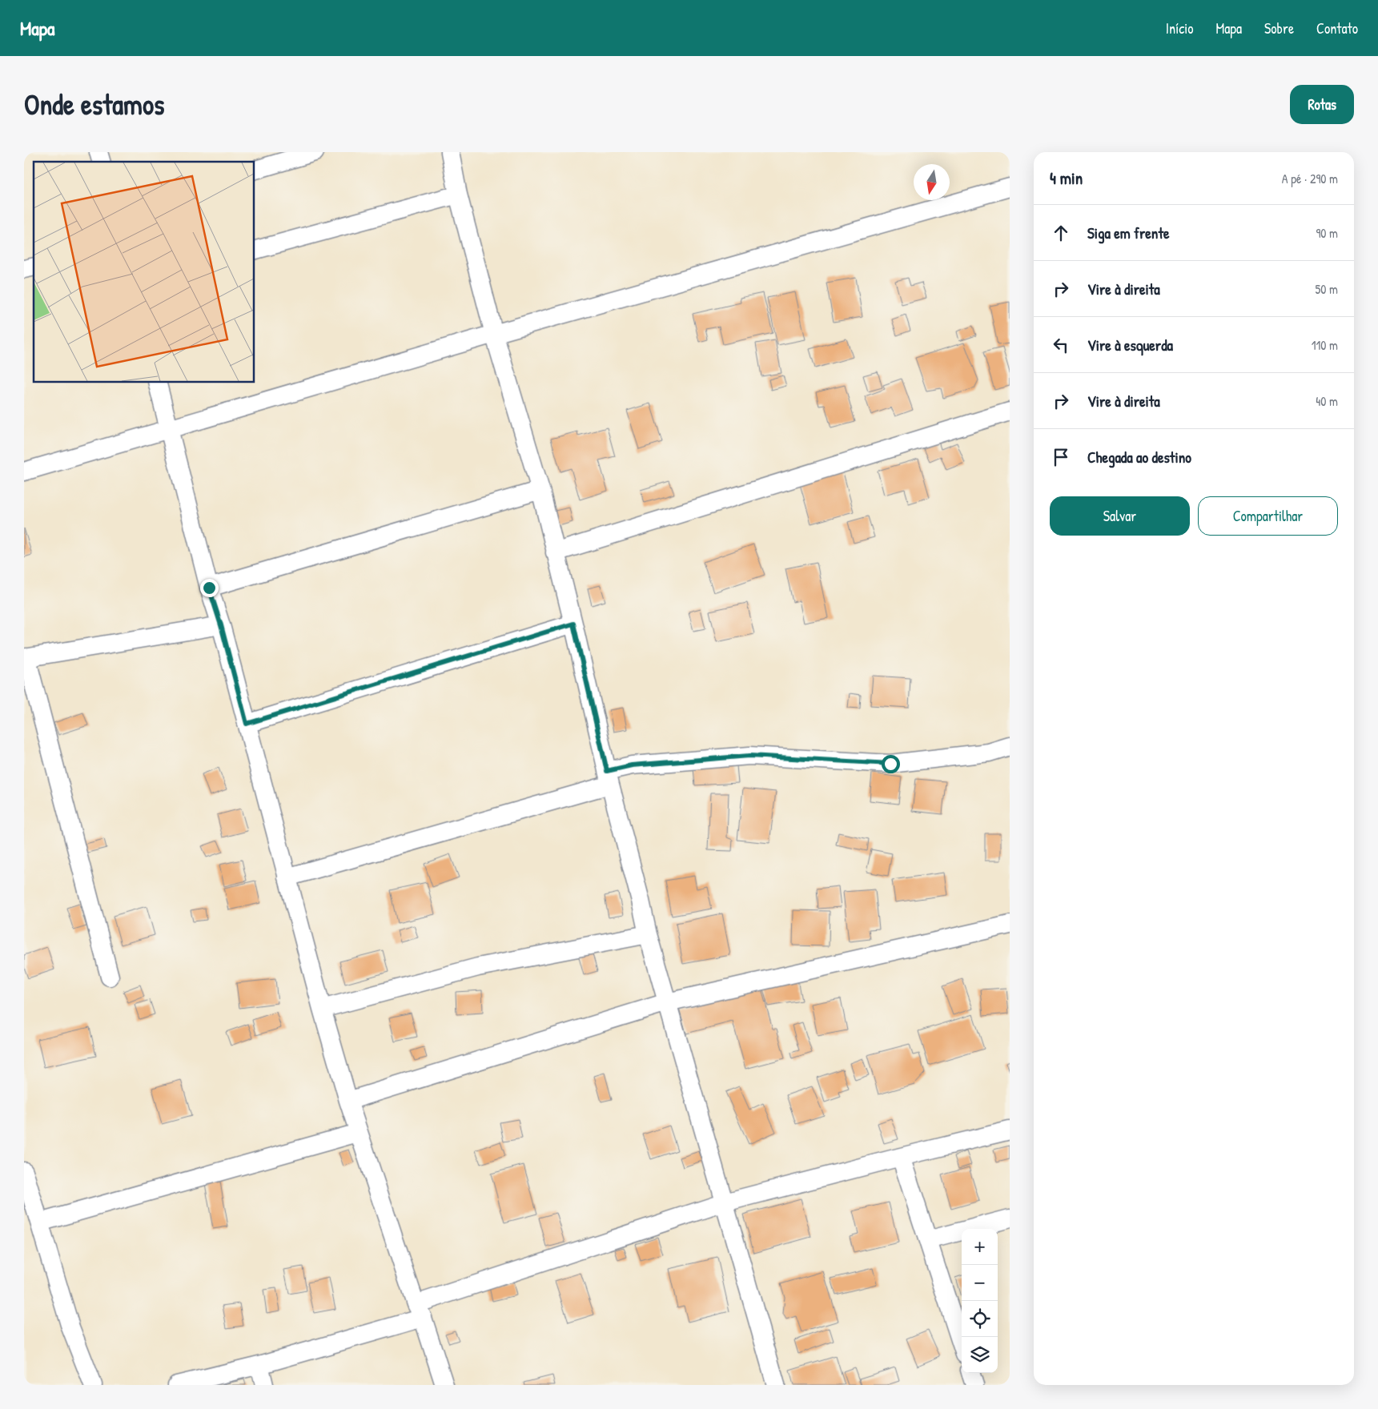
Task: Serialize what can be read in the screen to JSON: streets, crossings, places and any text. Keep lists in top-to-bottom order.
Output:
{
  "north": "bottom",
  "page": {
    "header": "Mapa",
    "nav": [
      "Início",
      "Mapa",
      "Sobre",
      "Contato"
    ],
    "buttons": [
      "Rotas",
      ["Salvar", "Compartilhar"]
    ],
    "title": "Onde estamos",
    "heading": ["4 min", "A pé · 290 m"],
    "list": [
      ["Siga em frente", "90 m"],
      ["Vire à direita", "50 m"],
      ["Vire à esquerda", "110 m"],
      ["Vire à direita", "40 m"],
      "Chegada ao destino"
    ],
    "map_buttons": ["+", "−"]
  }
}
